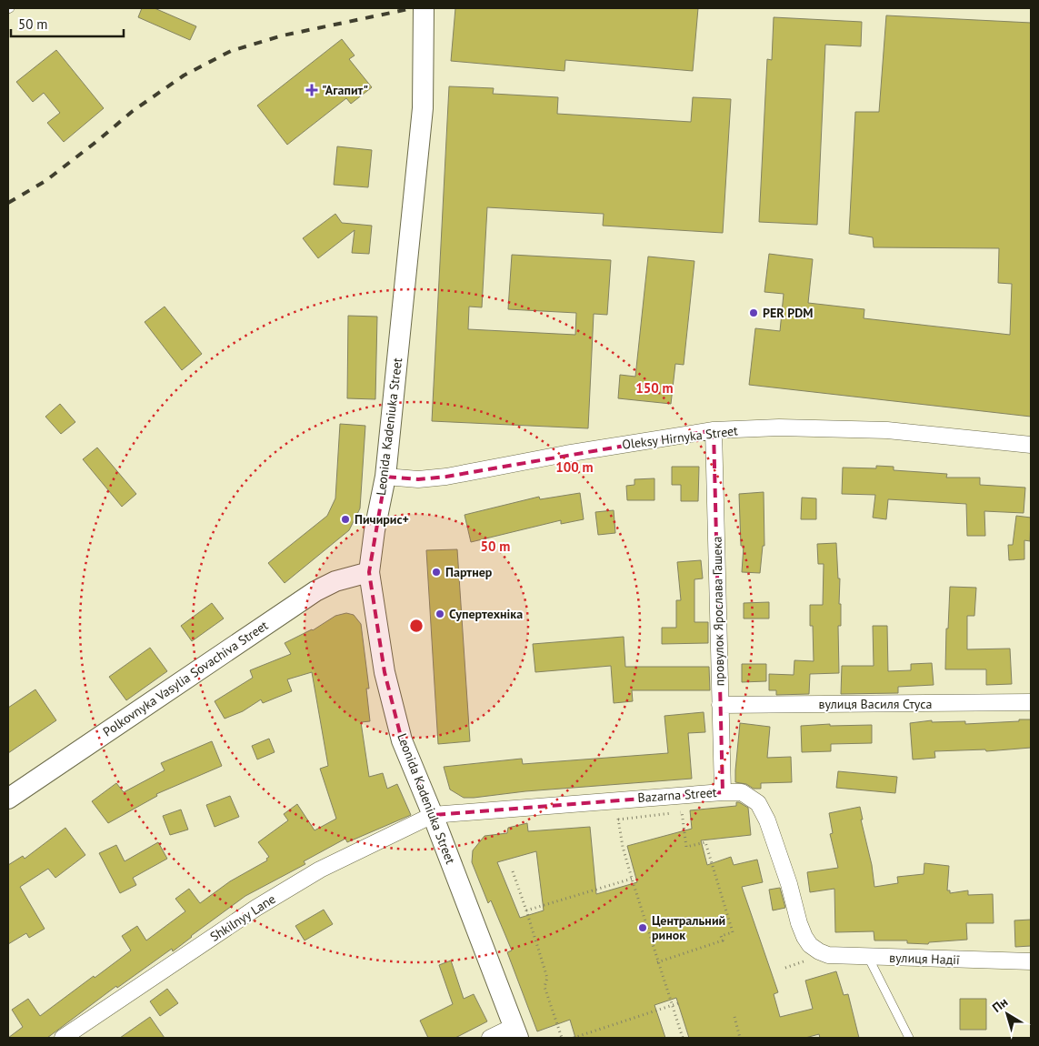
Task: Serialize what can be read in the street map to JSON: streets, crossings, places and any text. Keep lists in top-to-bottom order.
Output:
{
  "streets": {
    "street": [
      "Leonida Kadeniuka Street",
      "Oleksy Hirnyka Street",
      "провулок Ярослава Гашека",
      "Polkovnyka Vasylia Sovachiva Street",
      "вулиця Василя Стуса",
      "Bazarna Street",
      "Shkilnyy Lane",
      "вулиця Надії"
    ]
  },
  "crossings": [
    ["Leonida Kadeniuka Street", "Oleksy Hirnyka Street"],
    ["Leonida Kadeniuka Street", "Polkovnyka Vasylia Sovachiva Street"],
    ["Leonida Kadeniuka Street", "Bazarna Street"],
    ["Leonida Kadeniuka Street", "Shkilnyy Lane"],
    ["Oleksy Hirnyka Street", "провулок Ярослава Гашека"],
    ["провулок Ярослава Гашека", "вулиця Василя Стуса"],
    ["провулок Ярослава Гашека", "Bazarna Street"],
    ["Bazarna Street", "Shkilnyy Lane"],
    ["Bazarna Street", "вулиця Надії"]
  ],
  "places": {
    "health": ["\"Агапит\""],
    "other": [
      "PER PDM",
      "Пичирис+",
      "Партнер",
      "Супертехніка",
      "Центральний ринок"
    ]
  },
  "scale_bar": "50 m",
  "north": "top left",
  "rings": ["150 m", "100 m", "50 m"]
}
